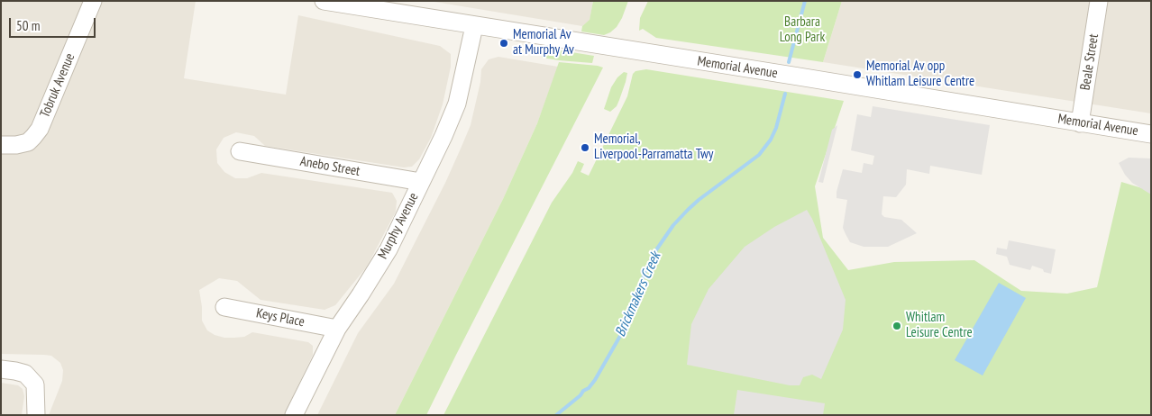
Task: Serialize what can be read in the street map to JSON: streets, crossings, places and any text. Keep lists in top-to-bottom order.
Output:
{
  "streets": {
    "street": [
      "Beale Street",
      "Memorial Avenue",
      "Tobruk Avenue",
      "Anebo Street",
      "Murphy Avenue",
      "Keys Place"
    ]
  },
  "crossings": [
    ["Beale Street", "Memorial Avenue"],
    ["Memorial Avenue", "Murphy Avenue"],
    ["Anebo Street", "Murphy Avenue"],
    ["Murphy Avenue", "Keys Place"]
  ],
  "water": ["Brickmakers Creek"],
  "parks": ["Barbara Long Park"],
  "places": [
    "Memorial Av at Murphy Av",
    "Memorial Av opp Whitlam Leisure Centre",
    "Memorial, Liverpool-Parramatta Twy",
    "Whitlam Leisure Centre"
  ],
  "scale_bar": "50 m"
}
